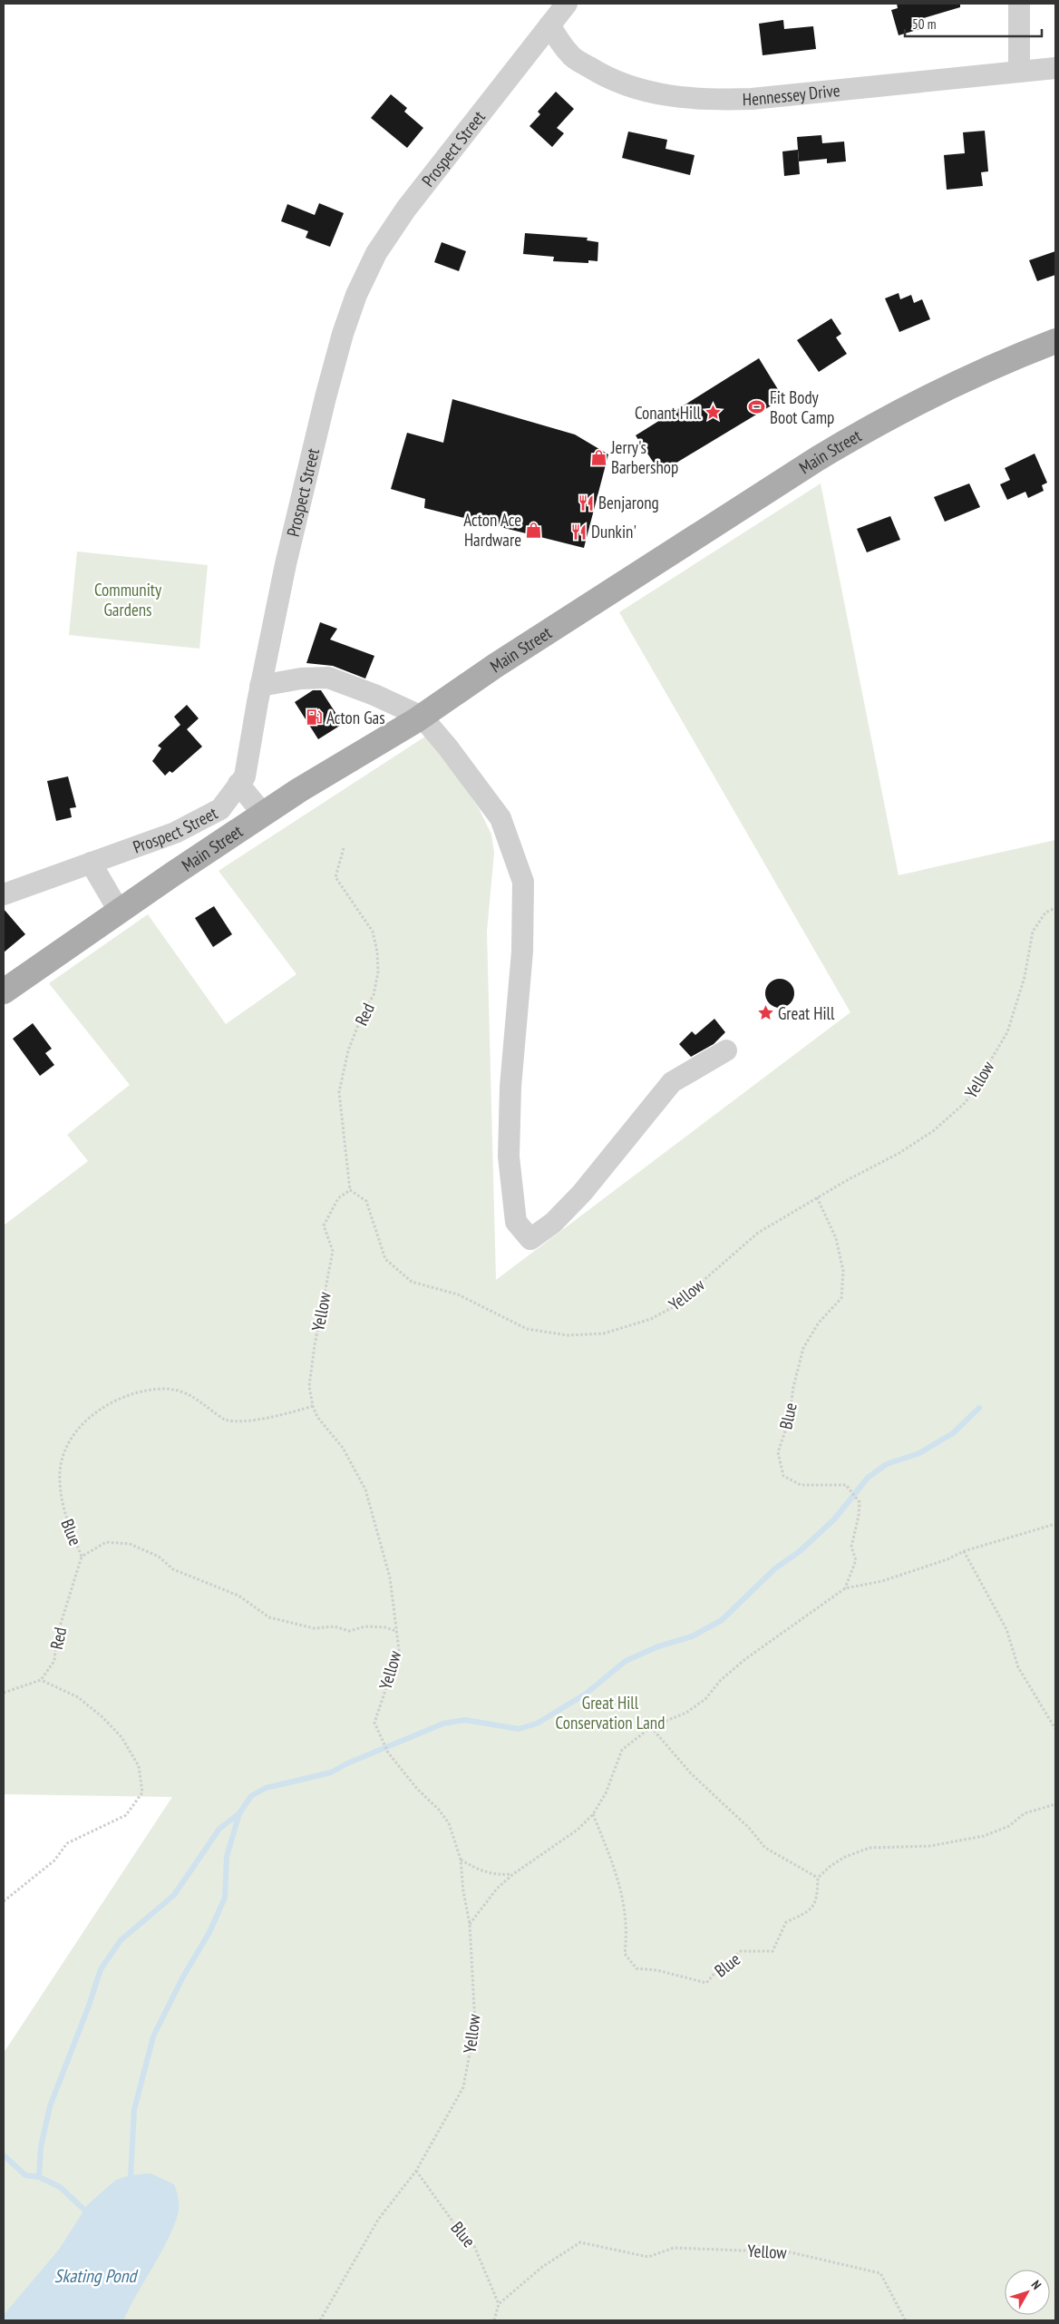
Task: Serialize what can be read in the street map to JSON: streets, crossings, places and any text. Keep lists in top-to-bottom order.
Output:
{
  "streets": {
    "main road": ["Main Street"],
    "street": ["Hennessey Drive", "Prospect Street"],
    "path": ["Red", "Yellow", "Blue"]
  },
  "crossings": [
    ["Hennessey Drive", "Prospect Street"],
    ["Red", "Yellow"],
    ["Red", "Blue"],
    ["Yellow", "Blue"]
  ],
  "water": ["Skating Pond"],
  "parks": ["Community Gardens", "Great Hill Conservation Land"],
  "places": {
    "sports": ["Fit Body Boot Camp"],
    "place": ["Conant Hill", "Great Hill"],
    "shop": ["Jerry's Barbershop", "Acton Ace Hardware"],
    "restaurant": ["Benjarong", "Dunkin'"],
    "fuel station": ["Acton Gas"]
  },
  "scale_bar": "50 m",
  "north": "top right"
}
